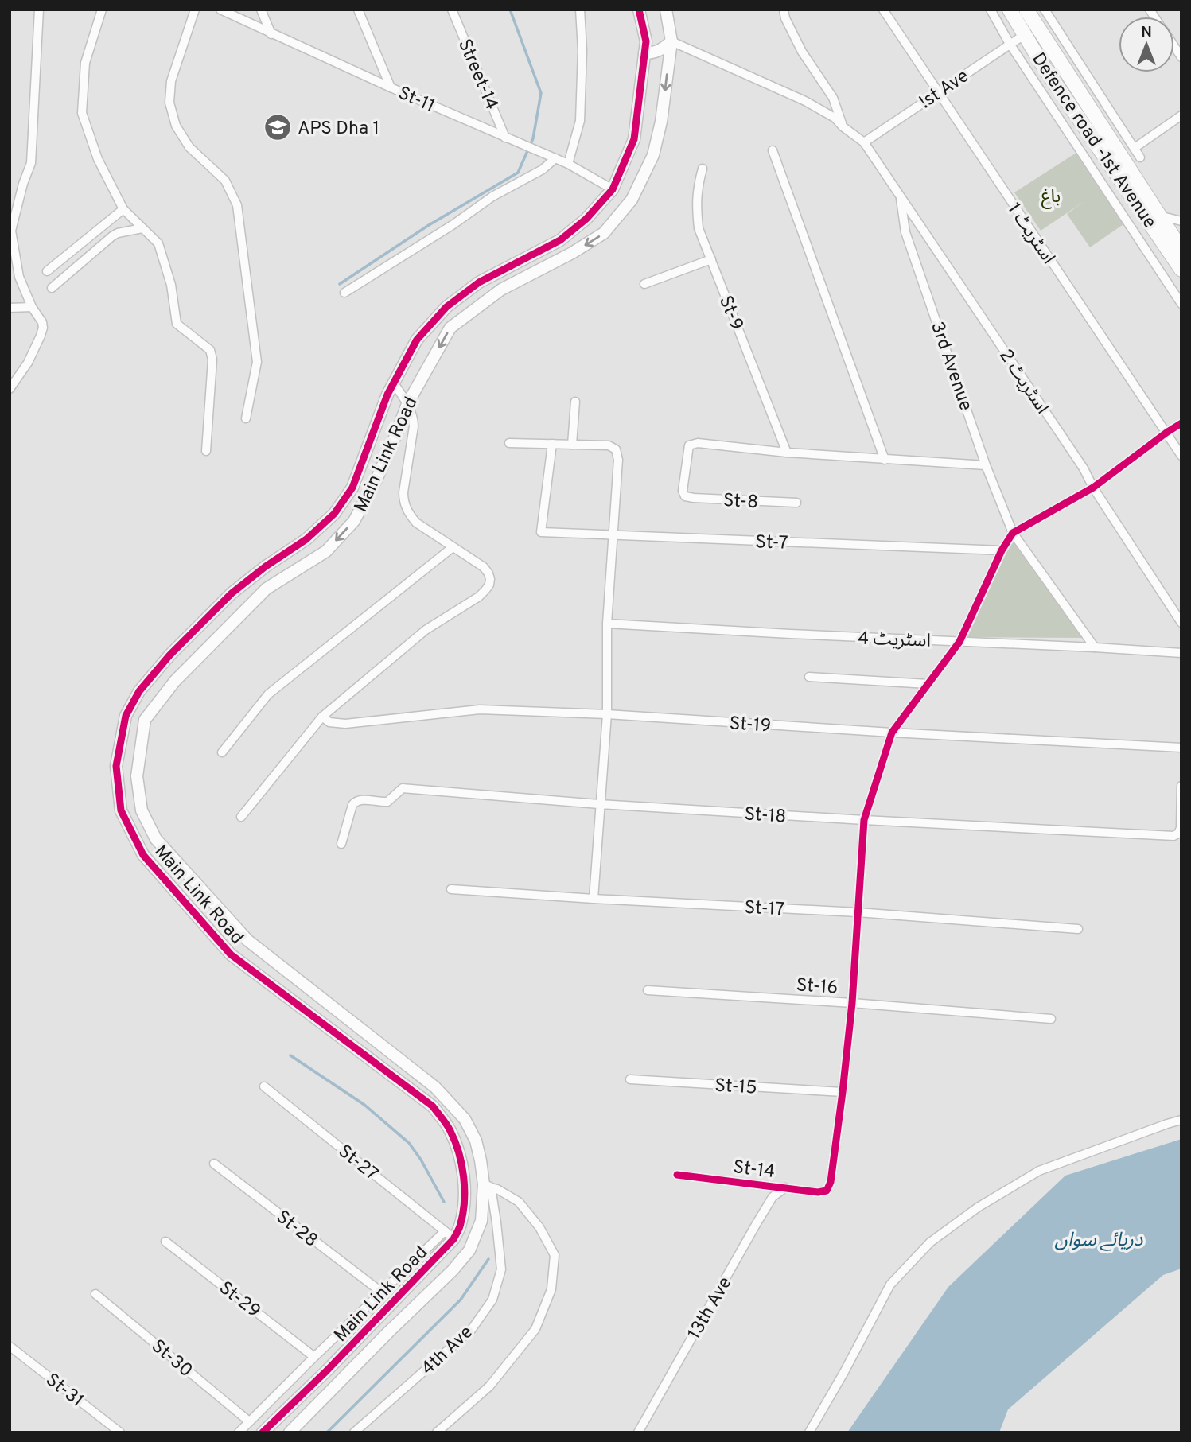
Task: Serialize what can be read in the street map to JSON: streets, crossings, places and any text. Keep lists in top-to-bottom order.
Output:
{
  "streets": {
    "main road": ["Defence road -1st Avenue"],
    "street": [
      "Street-14",
      "!st Ave",
      "St-11",
      "اسٹریٹ 1",
      "St-9",
      "3rd Avenue",
      "اسٹریٹ 2",
      "Main Link Road",
      "St-8",
      "St-7",
      "اسٹریٹ 4",
      "St-19",
      "St-18",
      "St-17",
      "St-16",
      "St-15",
      "St-27",
      "St-14",
      "St-28",
      "St-29",
      "13th Ave",
      "4th Ave",
      "St-30",
      "St-31"
    ]
  },
  "crossings": [
    ["Street-14", "St-11"],
    ["!st Ave", "Defence road -1st Avenue"],
    ["!st Ave", "اسٹریٹ 1"],
    ["!st Ave", "اسٹریٹ 2"],
    ["St-11", "Main Link Road"],
    ["St-9", "St-8"],
    ["3rd Avenue", "اسٹریٹ 2"],
    ["3rd Avenue", "اسٹریٹ 4"],
    ["Main Link Road", "St-27"],
    ["Main Link Road", "4th Ave"],
    ["St-15", "St-14"],
    ["St-14", "13th Ave"]
  ],
  "water": ["دریائے سواں"],
  "parks": ["باغ"],
  "places": {
    "school or university": ["APS Dha 1"]
  },
  "north": "top"
}
